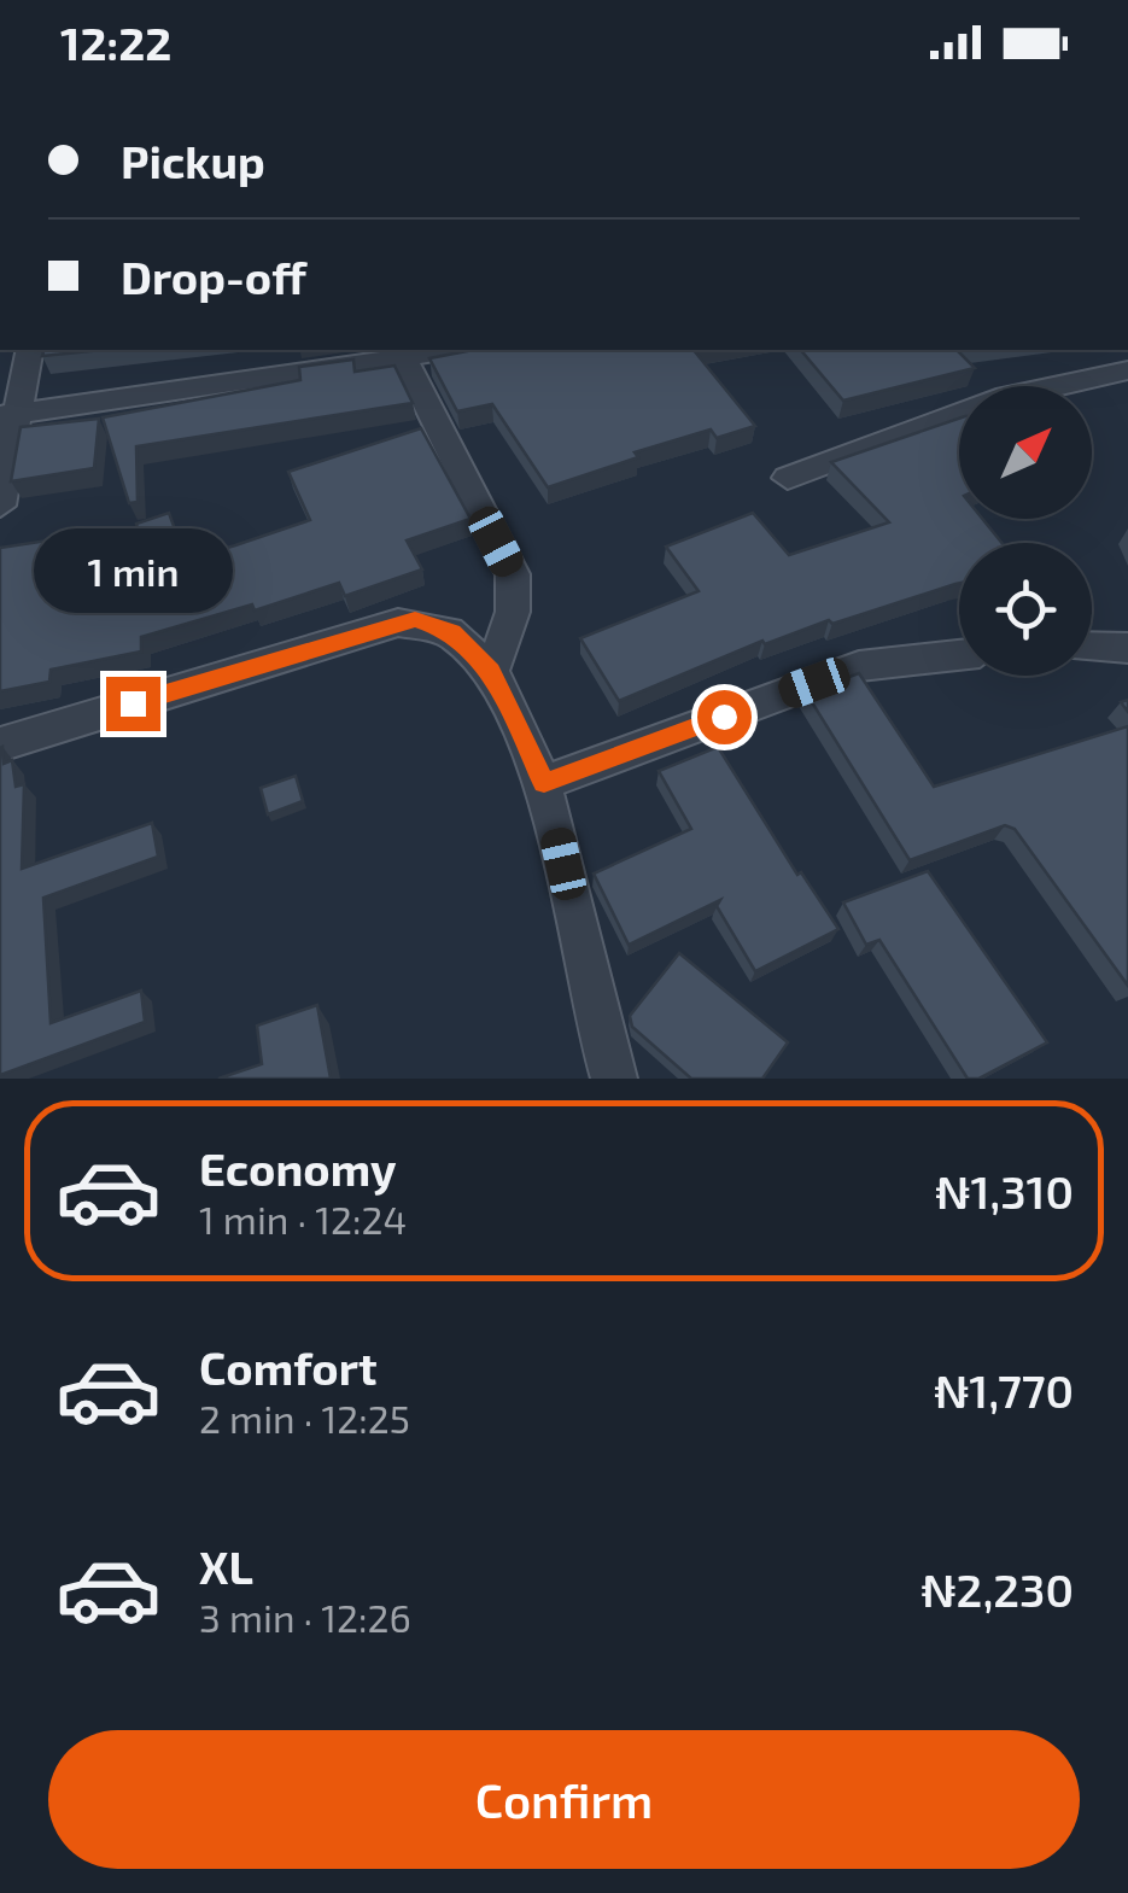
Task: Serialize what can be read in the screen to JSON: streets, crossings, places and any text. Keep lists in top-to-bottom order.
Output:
{
  "north": "top right",
  "page": {
    "status": "12:22",
    "banner": ["Pickup", "Drop-off"],
    "bubble": "1 min",
    "list": [
      {
        "name": "Economy",
        "note": "1 min · 12:24",
        "value": "₦1,310"
      },
      {
        "name": "Comfort",
        "note": "2 min · 12:25",
        "value": "₦1,770"
      },
      {
        "name": "XL",
        "note": "3 min · 12:26",
        "value": "₦2,230"
      }
    ],
    "buttons": "Confirm"
  }
}
